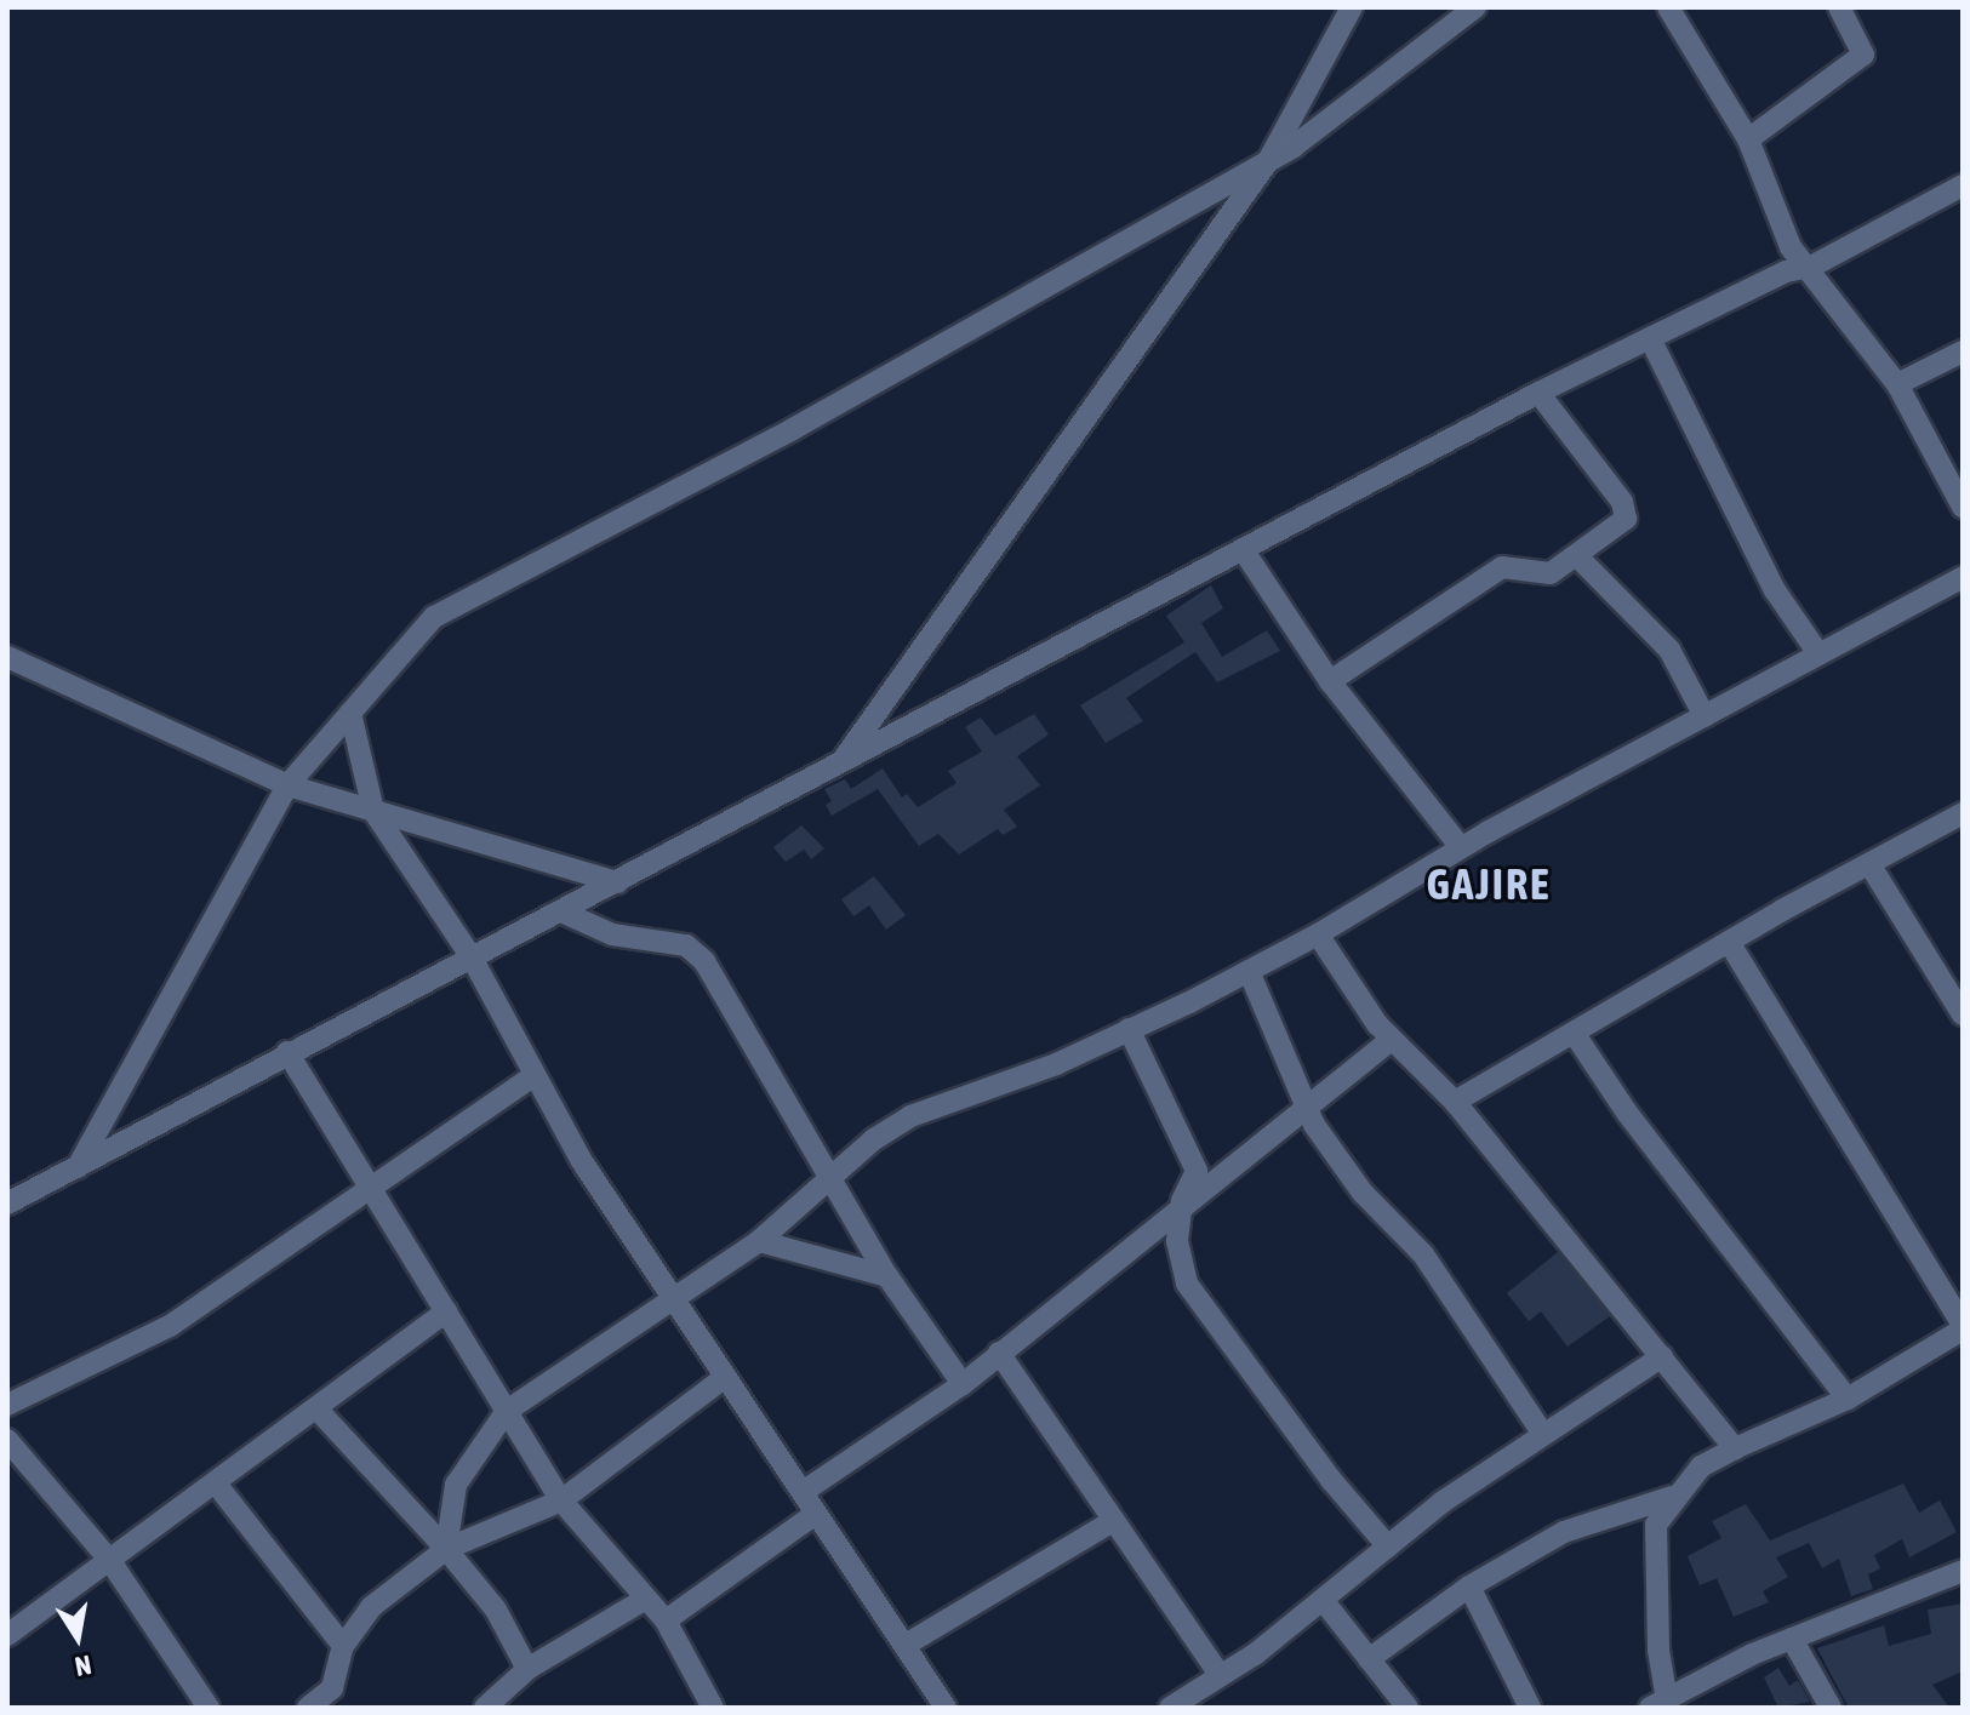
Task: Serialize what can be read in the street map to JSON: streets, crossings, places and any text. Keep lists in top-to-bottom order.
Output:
{
  "districts": ["GAJIRE"],
  "north": "bottom"
}
